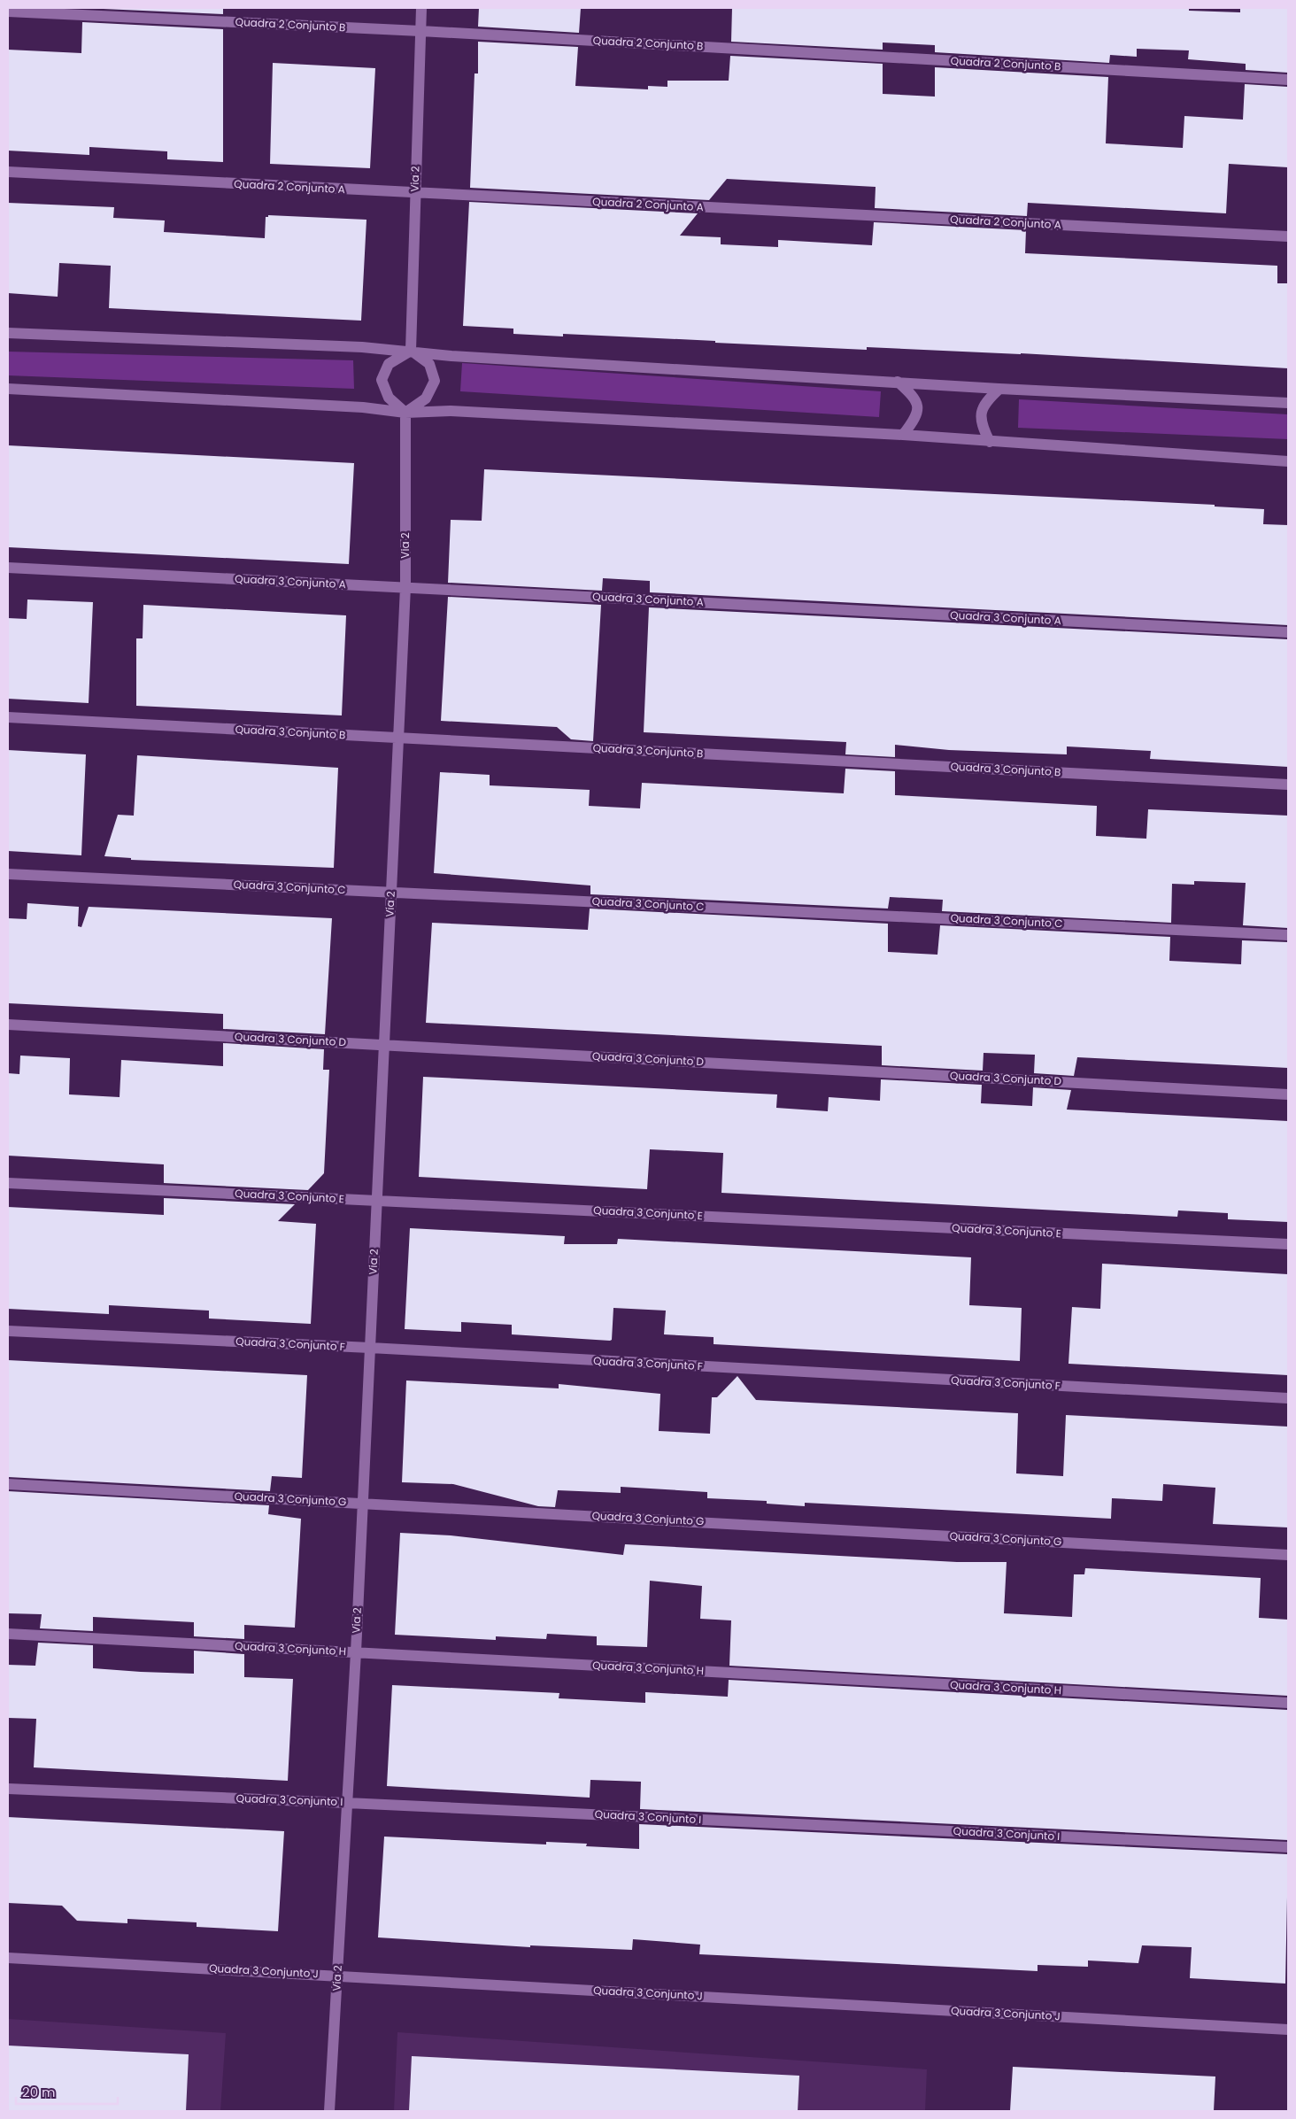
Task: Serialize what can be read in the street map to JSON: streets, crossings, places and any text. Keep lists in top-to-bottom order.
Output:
{
  "streets": {
    "street": [
      "Quadra 2 Conjunto B",
      "Via 2",
      "Quadra 2 Conjunto A",
      "Quadra 3 Conjunto A",
      "Quadra 3 Conjunto B",
      "Quadra 3 Conjunto C",
      "Quadra 3 Conjunto D",
      "Quadra 3 Conjunto E",
      "Quadra 3 Conjunto F",
      "Quadra 3 Conjunto G",
      "Quadra 3 Conjunto H",
      "Quadra 3 Conjunto I",
      "Quadra 3 Conjunto J"
    ]
  },
  "crossings": [
    ["Quadra 2 Conjunto B", "Via 2"],
    ["Via 2", "Quadra 2 Conjunto A"],
    ["Via 2", "Quadra 3 Conjunto A"],
    ["Via 2", "Quadra 3 Conjunto B"],
    ["Via 2", "Quadra 3 Conjunto C"],
    ["Via 2", "Quadra 3 Conjunto D"],
    ["Via 2", "Quadra 3 Conjunto E"],
    ["Via 2", "Quadra 3 Conjunto F"],
    ["Via 2", "Quadra 3 Conjunto G"],
    ["Via 2", "Quadra 3 Conjunto H"],
    ["Via 2", "Quadra 3 Conjunto I"],
    ["Via 2", "Quadra 3 Conjunto J"]
  ],
  "scale_bar": "20 m"
}
